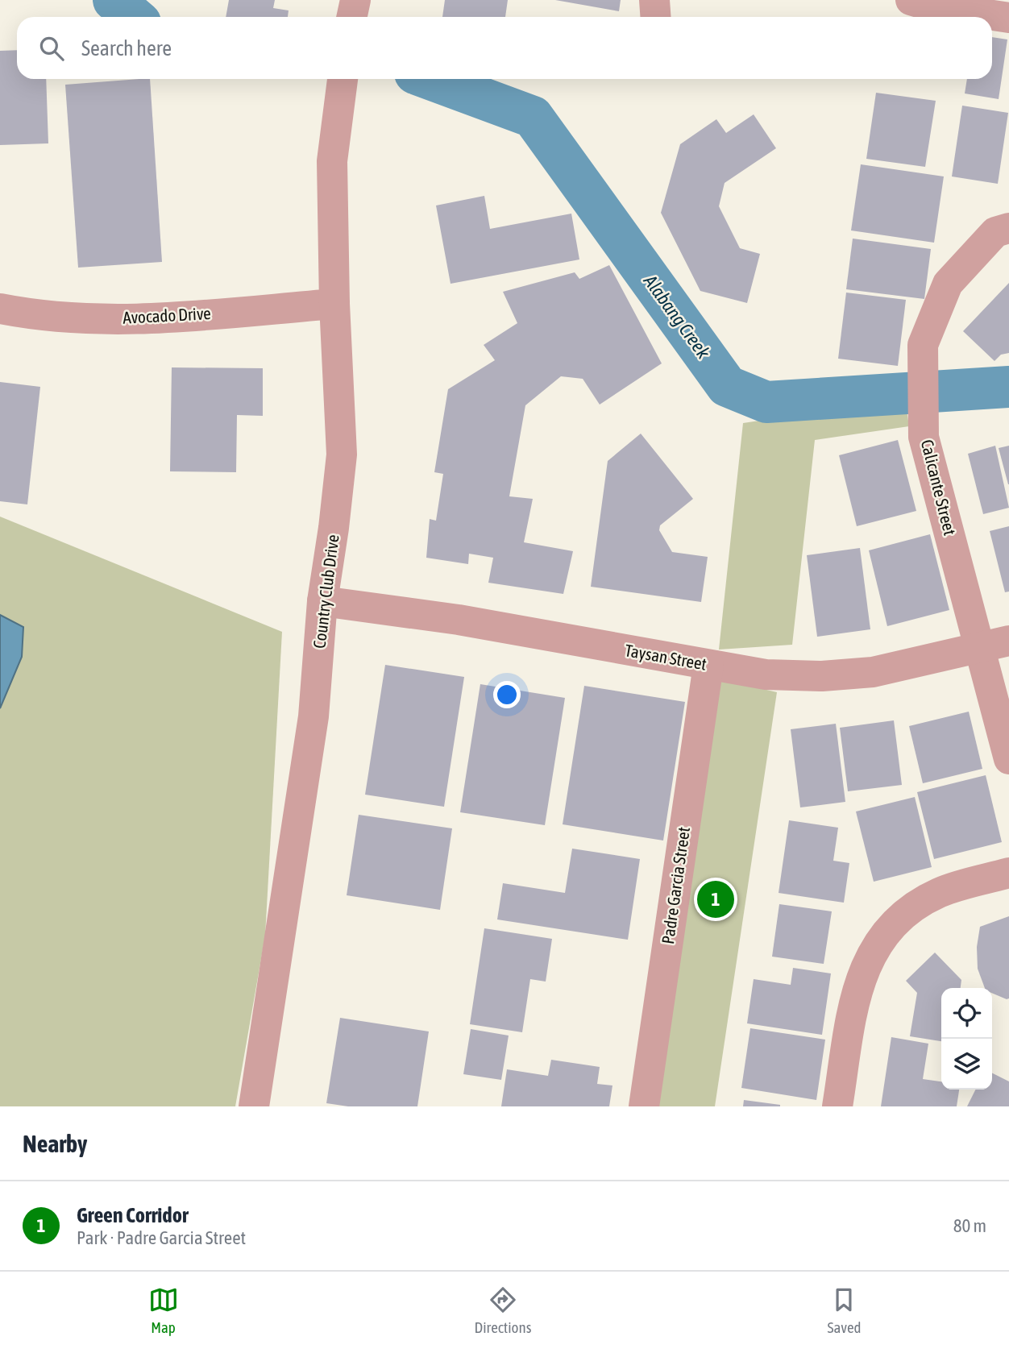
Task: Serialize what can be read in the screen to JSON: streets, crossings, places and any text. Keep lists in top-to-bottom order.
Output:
{
  "streets": {
    "street": [
      "Avocado Drive",
      "Calicante Street",
      "Country Club Drive",
      "Taysan Street",
      "Padre Garcia Street"
    ]
  },
  "crossings": [
    ["Avocado Drive", "Country Club Drive"],
    ["Calicante Street", "Taysan Street"],
    ["Country Club Drive", "Taysan Street"],
    ["Taysan Street", "Padre Garcia Street"]
  ],
  "water": ["Alabang Creek"],
  "page": {
    "search": "Search here",
    "pins": "1",
    "heading": "Nearby",
    "list": [
      {
        "mark": "1",
        "name": "Green Corridor",
        "note": "Park · Padre Garcia Street",
        "value": "80 m"
      }
    ],
    "nav": ["Map", "Directions", "Saved"]
  }
}
